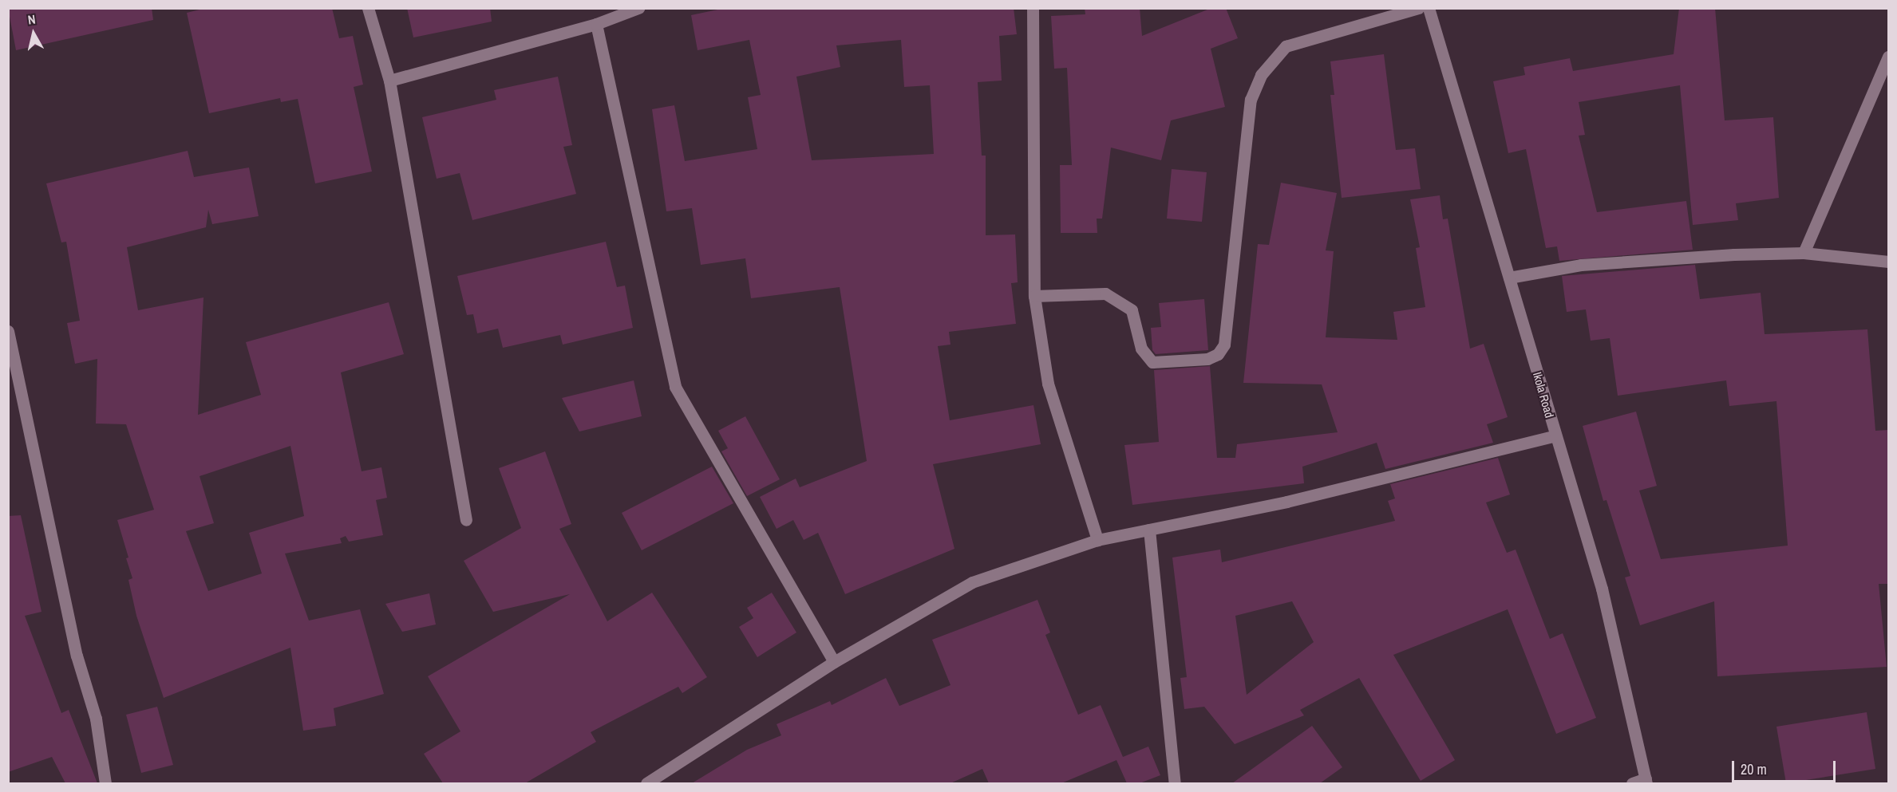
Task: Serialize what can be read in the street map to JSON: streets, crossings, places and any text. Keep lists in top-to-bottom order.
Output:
{
  "streets": {
    "street": ["Ikola Road"]
  },
  "scale_bar": "20 m",
  "north": "top"
}
